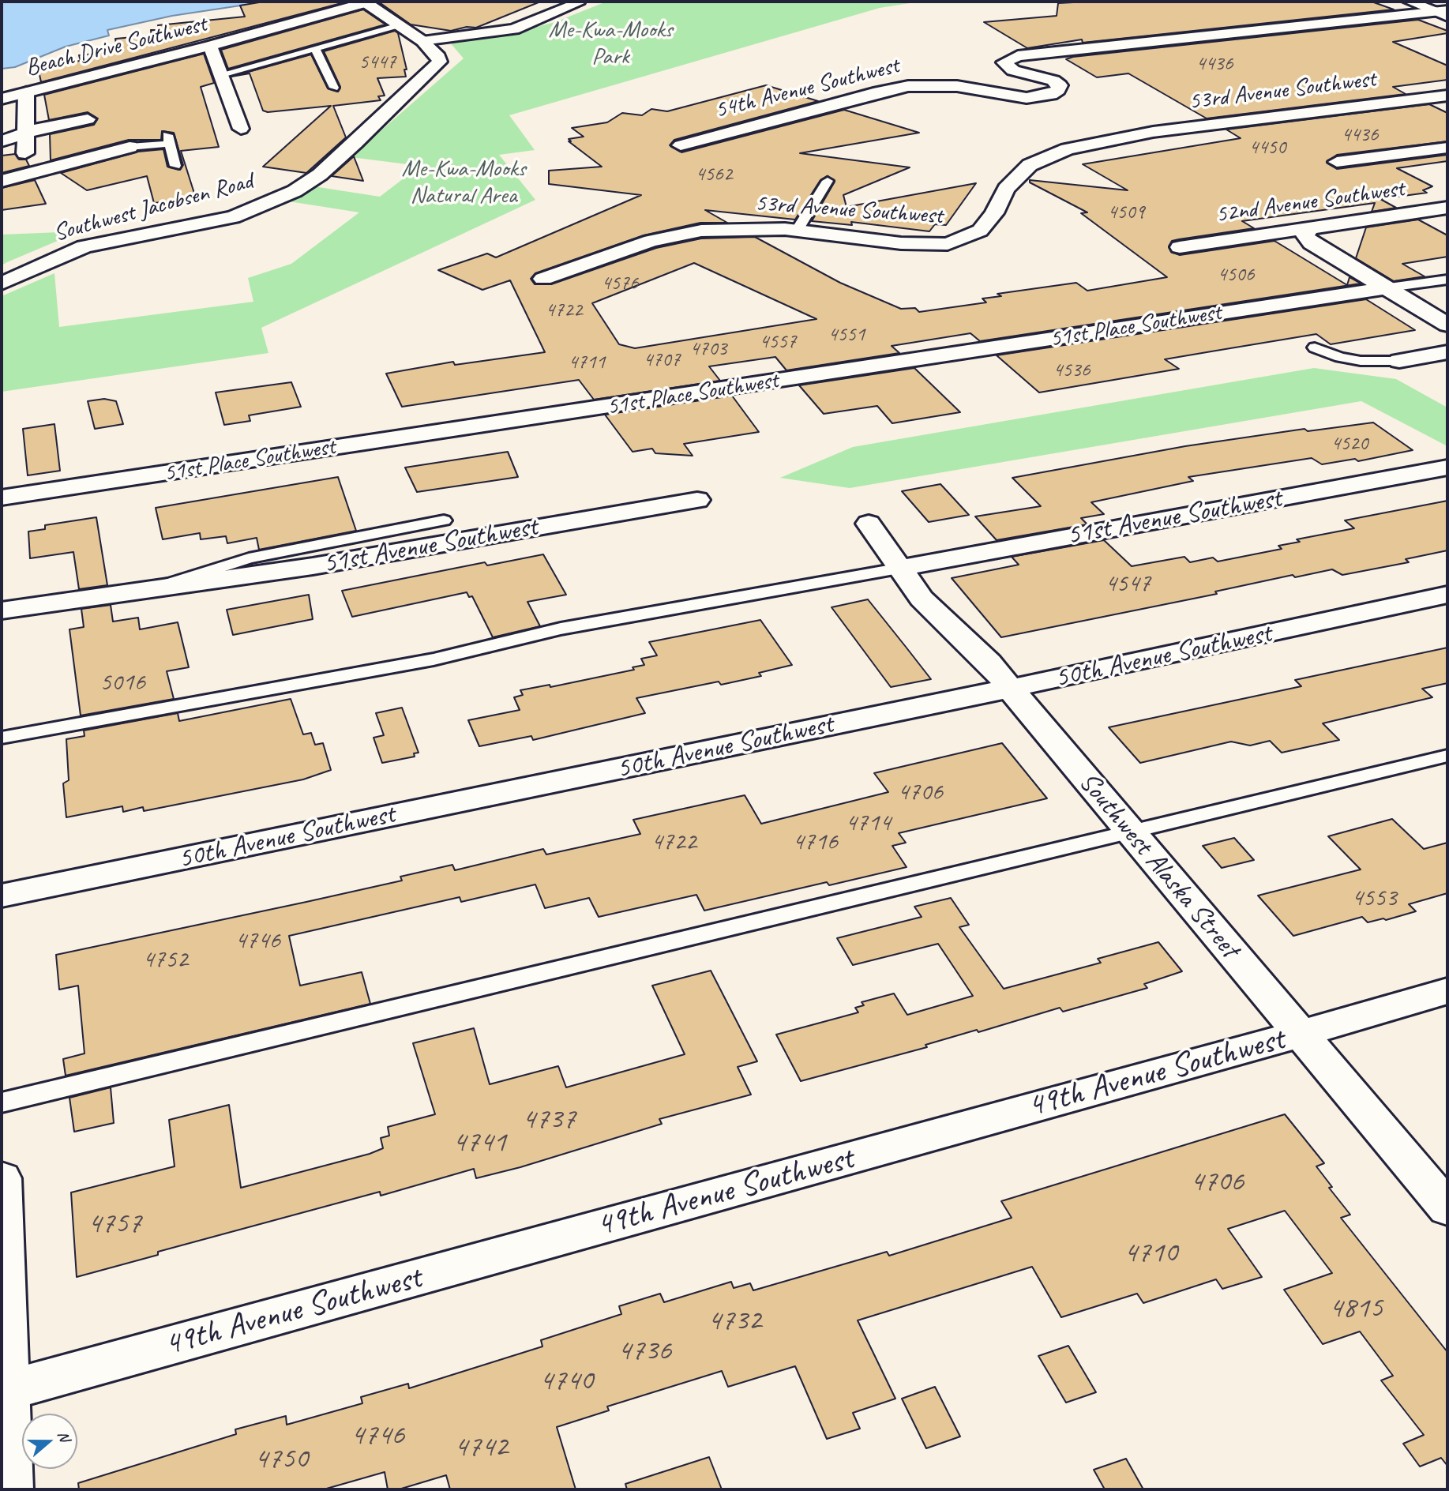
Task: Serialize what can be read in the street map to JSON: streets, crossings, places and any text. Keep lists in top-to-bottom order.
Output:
{
  "streets": {
    "street": [
      "Beach Drive Southwest",
      "54th Avenue Southwest",
      "53rd Avenue Southwest",
      "52nd Avenue Southwest",
      "Southwest Jacobsen Road",
      "51st Place Southwest",
      "51st Avenue Southwest",
      "50th Avenue Southwest",
      "Southwest Alaska Street",
      "49th Avenue Southwest"
    ]
  },
  "crossings": [
    ["Beach Drive Southwest", "Southwest Jacobsen Road"],
    ["51st Avenue Southwest", "Southwest Alaska Street"],
    ["50th Avenue Southwest", "Southwest Alaska Street"],
    ["Southwest Alaska Street", "49th Avenue Southwest"]
  ],
  "parks": ["Me-Kwa-Mooks Park", "Me-Kwa-Mooks Natural Area"],
  "house_numbers": [
    "5447",
    "4436",
    "4436",
    "4450",
    "4562",
    "4509",
    "4506",
    "4576",
    "4722",
    "4551",
    "4557",
    "4703",
    "4707",
    "4711",
    "4536",
    "4520",
    "4547",
    "5016",
    "4706",
    "4714",
    "4722",
    "4716",
    "4553",
    "4746",
    "4752",
    "4737",
    "4741",
    "4706",
    "4757",
    "4710",
    "4815",
    "4732",
    "4736",
    "4740",
    "4746",
    "4742",
    "4750"
  ],
  "north": "right"
}
